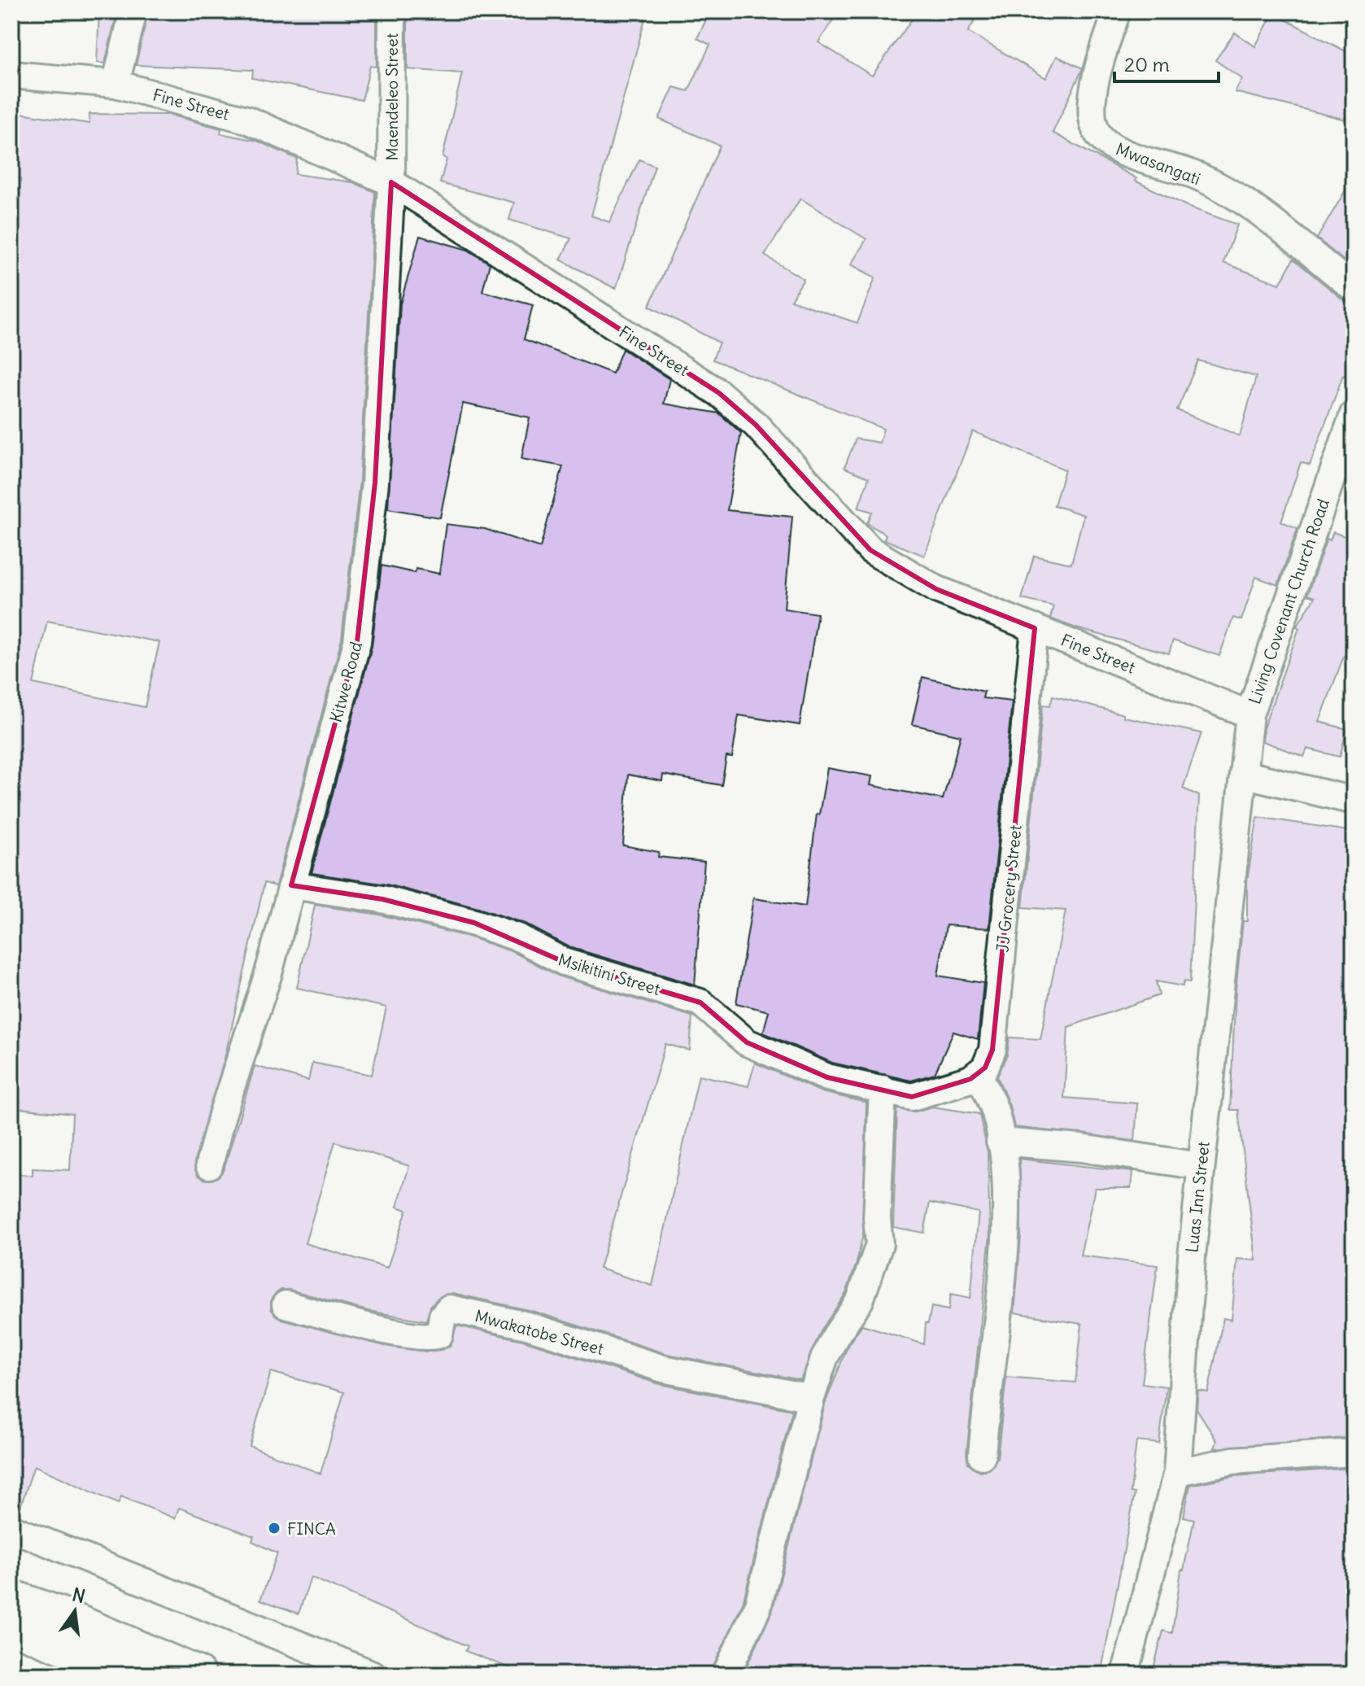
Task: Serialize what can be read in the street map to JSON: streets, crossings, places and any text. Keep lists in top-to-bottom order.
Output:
{
  "streets": {
    "street": [
      "Maendeleo Street",
      "Fine Street",
      "Mwasangati",
      "Living Covenant Church Road",
      "Kitwe Road",
      "JJ Grocery Street",
      "Msikitini Street",
      "Luas Inn Street",
      "Mwakatobe Street"
    ]
  },
  "crossings": [
    ["Maendeleo Street", "Fine Street"],
    ["Maendeleo Street", "Kitwe Road"],
    ["Fine Street", "Living Covenant Church Road"],
    ["Fine Street", "Kitwe Road"],
    ["Fine Street", "JJ Grocery Street"],
    ["Fine Street", "Luas Inn Street"],
    ["Living Covenant Church Road", "Luas Inn Street"],
    ["Kitwe Road", "Msikitini Street"],
    ["JJ Grocery Street", "Msikitini Street"]
  ],
  "places": ["FINCA"],
  "scale_bar": "20 m",
  "north": "top"
}
